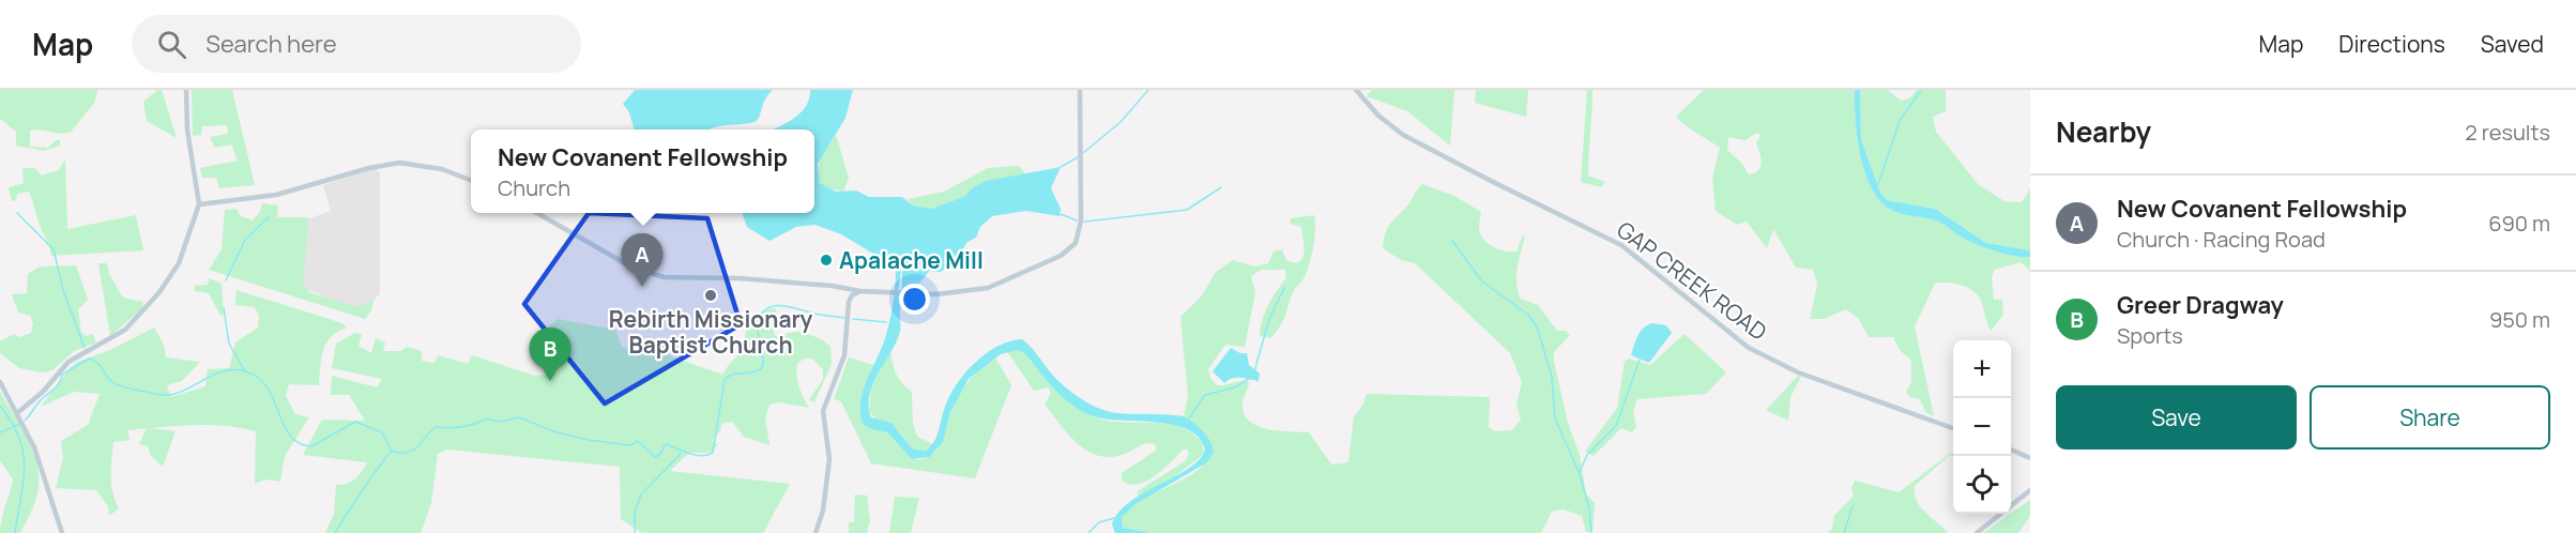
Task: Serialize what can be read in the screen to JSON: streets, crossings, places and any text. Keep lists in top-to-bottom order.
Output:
{
  "streets": {
    "street": ["GAP CREEK ROAD"]
  },
  "places": ["Apalache Mill", "Rebirth Missionary Baptist Church"],
  "page": {
    "header": "Map",
    "search": "Search here",
    "nav": ["Map", "Directions", "Saved"],
    "heading": ["Nearby", "2 results"],
    "popup": ["New Covanent Fellowship", "Church"],
    "list": [
      {
        "mark": "A",
        "name": "New Covanent Fellowship",
        "note": "Church · Racing Road",
        "value": "690 m"
      },
      {
        "mark": "B",
        "name": "Greer Dragway",
        "note": "Sports",
        "value": "950 m"
      }
    ],
    "pins": ["A", "B"],
    "map_buttons": ["+", "−"],
    "buttons": ["Save", "Share"]
  }
}
